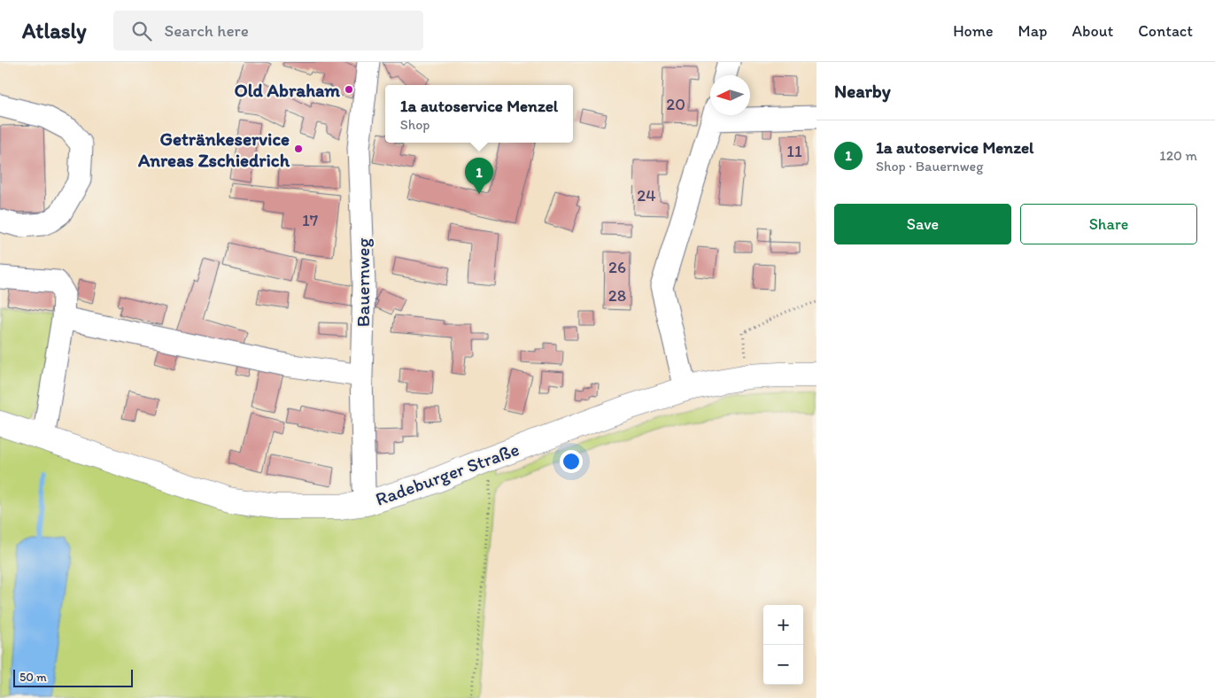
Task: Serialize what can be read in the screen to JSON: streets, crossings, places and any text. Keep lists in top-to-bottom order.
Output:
{
  "streets": {
    "main road": ["Radeburger Straße"],
    "street": ["Bauernweg"]
  },
  "crossings": [
    ["Bauernweg", "Radeburger Straße"]
  ],
  "places": ["Old Abraham", "Getränkeservice Anreas Zschiedrich"],
  "house_numbers": [
    "20",
    "11",
    "24",
    "17",
    "26",
    "28"
  ],
  "scale_bar": "50 m",
  "north": "left",
  "page": {
    "header": "Atlasly",
    "search": "Search here",
    "nav": [
      "Home",
      "Map",
      "About",
      "Contact"
    ],
    "heading": "Nearby",
    "popup": ["1a autoservice Menzel", "Shop"],
    "list": [
      {
        "mark": "1",
        "name": "1a autoservice Menzel",
        "note": "Shop · Bauernweg",
        "value": "120 m"
      }
    ],
    "pins": "1",
    "buttons": ["Save", "Share"],
    "map_buttons": ["+", "−"],
    "scale": "50 m"
  }
}
